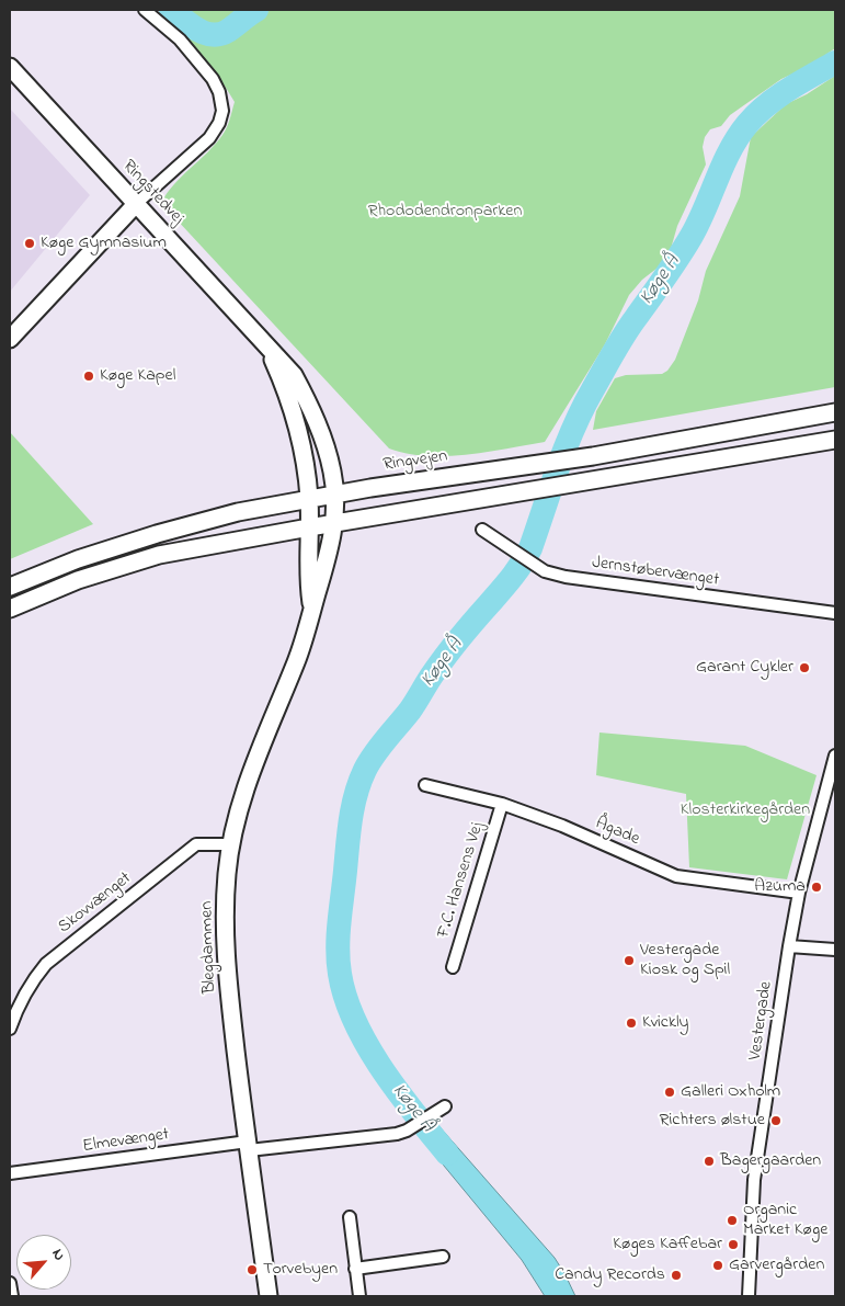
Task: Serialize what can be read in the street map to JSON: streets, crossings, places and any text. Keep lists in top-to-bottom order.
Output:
{
  "streets": {
    "main road": ["Ringstedvej", "Ringvejen", "Blegdammen"],
    "street": [
      "Jernstøbervænget",
      "Ågade",
      "F.C. Hansens Vej",
      "Skovvænget",
      "Vestergade",
      "Elmevænget"
    ]
  },
  "crossings": [
    ["Ringstedvej", "Ringvejen"],
    ["Ringstedvej", "Blegdammen"],
    ["Ågade", "F.C. Hansens Vej"],
    ["Ågade", "Vestergade"],
    ["Skovvænget", "Blegdammen"],
    ["Blegdammen", "Elmevænget"]
  ],
  "water": ["Køge Å"],
  "parks": ["Rhododendronparken", "Klosterkirkegården"],
  "places": [
    "Køge Gymnasium",
    "Køge Kapel",
    "Garant Cykler",
    "Azuma",
    "Vestergade Kiosk og Spil",
    "Kvickly",
    "Galleri Oxholm",
    "Richters ølstue",
    "Bagergaarden",
    "Organic Market Køge",
    "Køges Kaffebar",
    "Garvergården",
    "Torvebyen",
    "Candy Records"
  ],
  "north": "top right"
}
